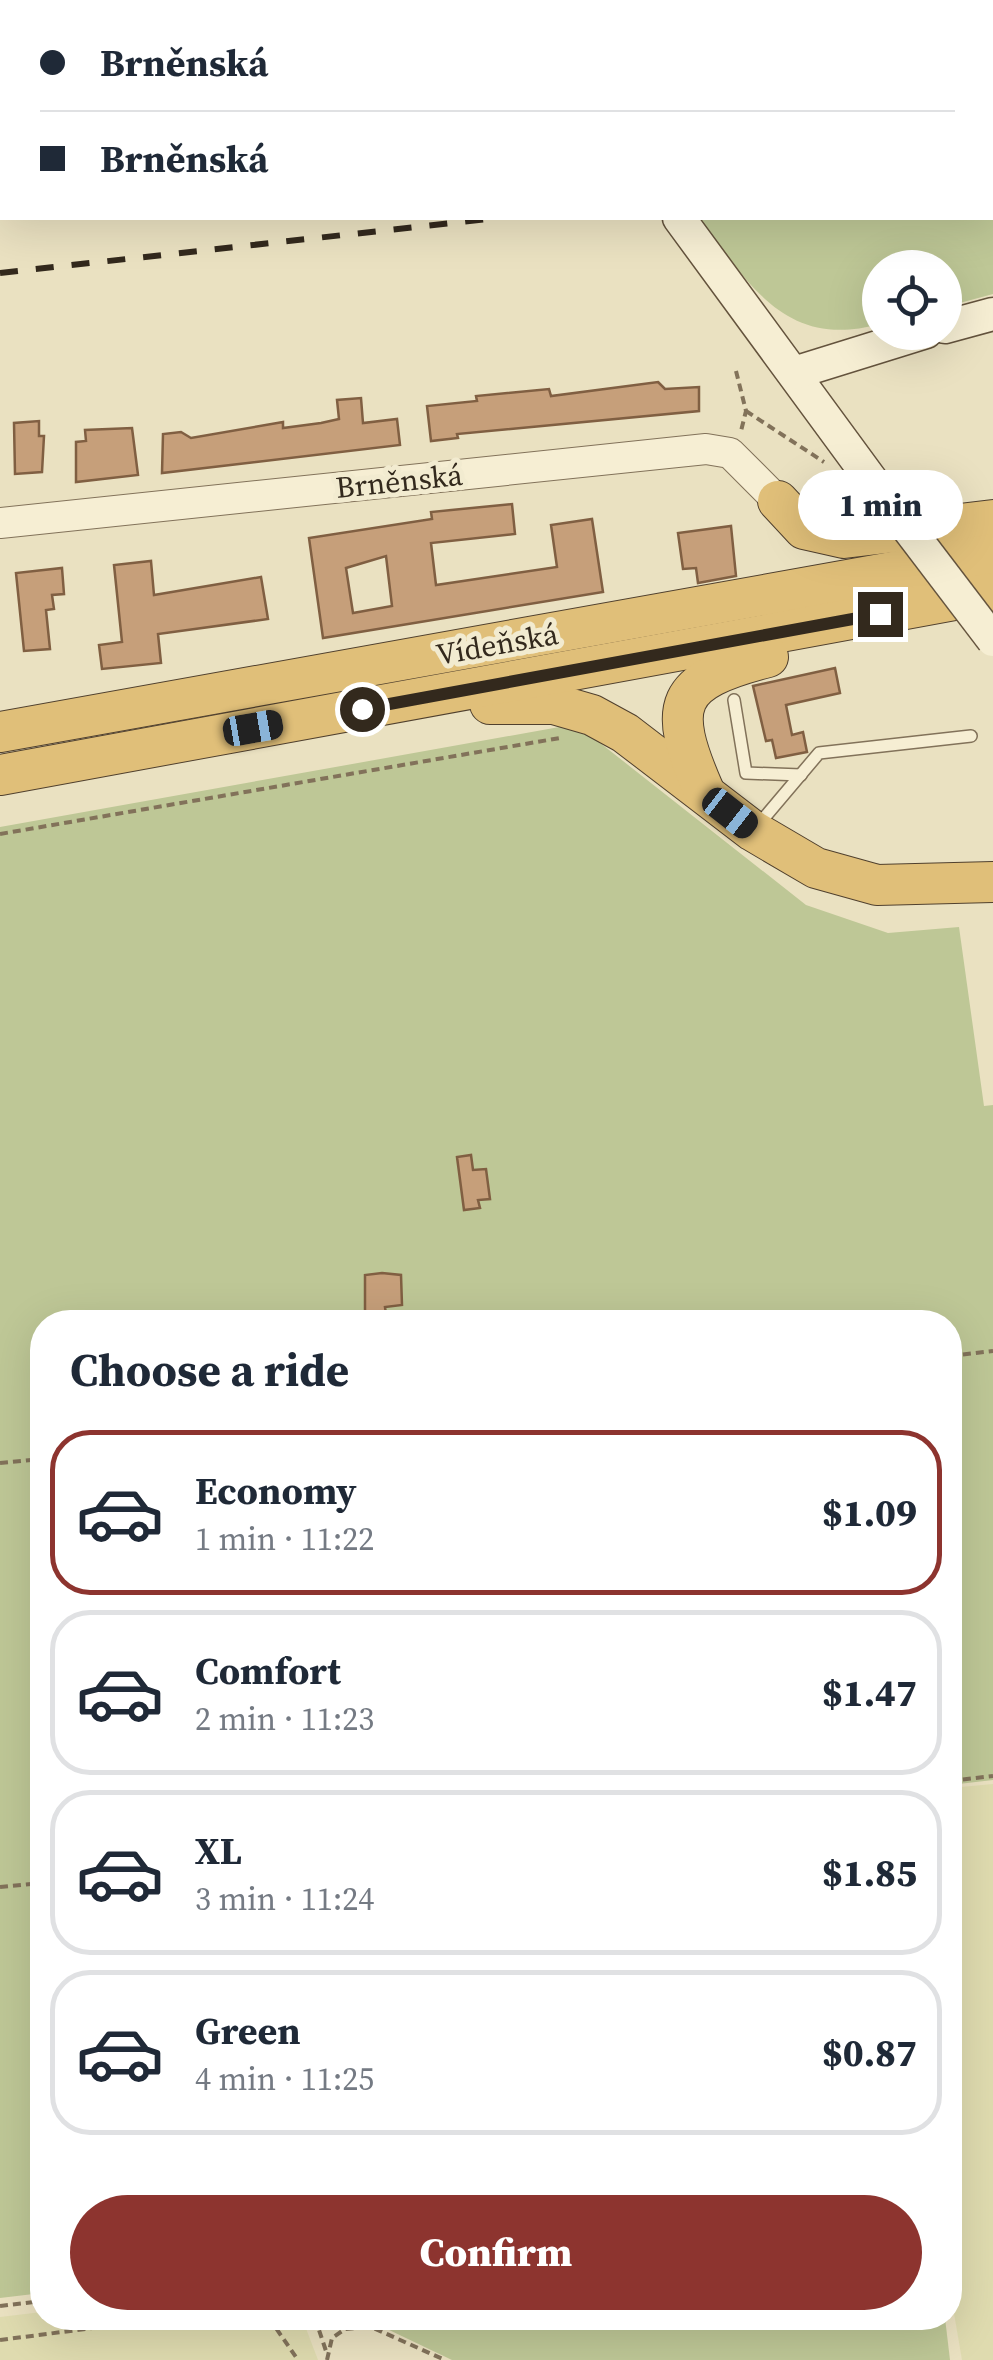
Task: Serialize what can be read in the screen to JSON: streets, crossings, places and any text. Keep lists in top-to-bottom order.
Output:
{
  "streets": {
    "highway": ["Vídeňská"],
    "street": ["Brněnská"]
  },
  "page": {
    "banner": ["Brněnská", "Brněnská"],
    "bubble": "1 min",
    "heading": "Choose a ride",
    "list": [
      {
        "name": "Economy",
        "note": "1 min · 11:22",
        "value": "$1.09"
      },
      {
        "name": "Comfort",
        "note": "2 min · 11:23",
        "value": "$1.47"
      },
      {
        "name": "XL",
        "note": "3 min · 11:24",
        "value": "$1.85"
      },
      {
        "name": "Green",
        "note": "4 min · 11:25",
        "value": "$0.87"
      }
    ],
    "buttons": "Confirm"
  }
}
